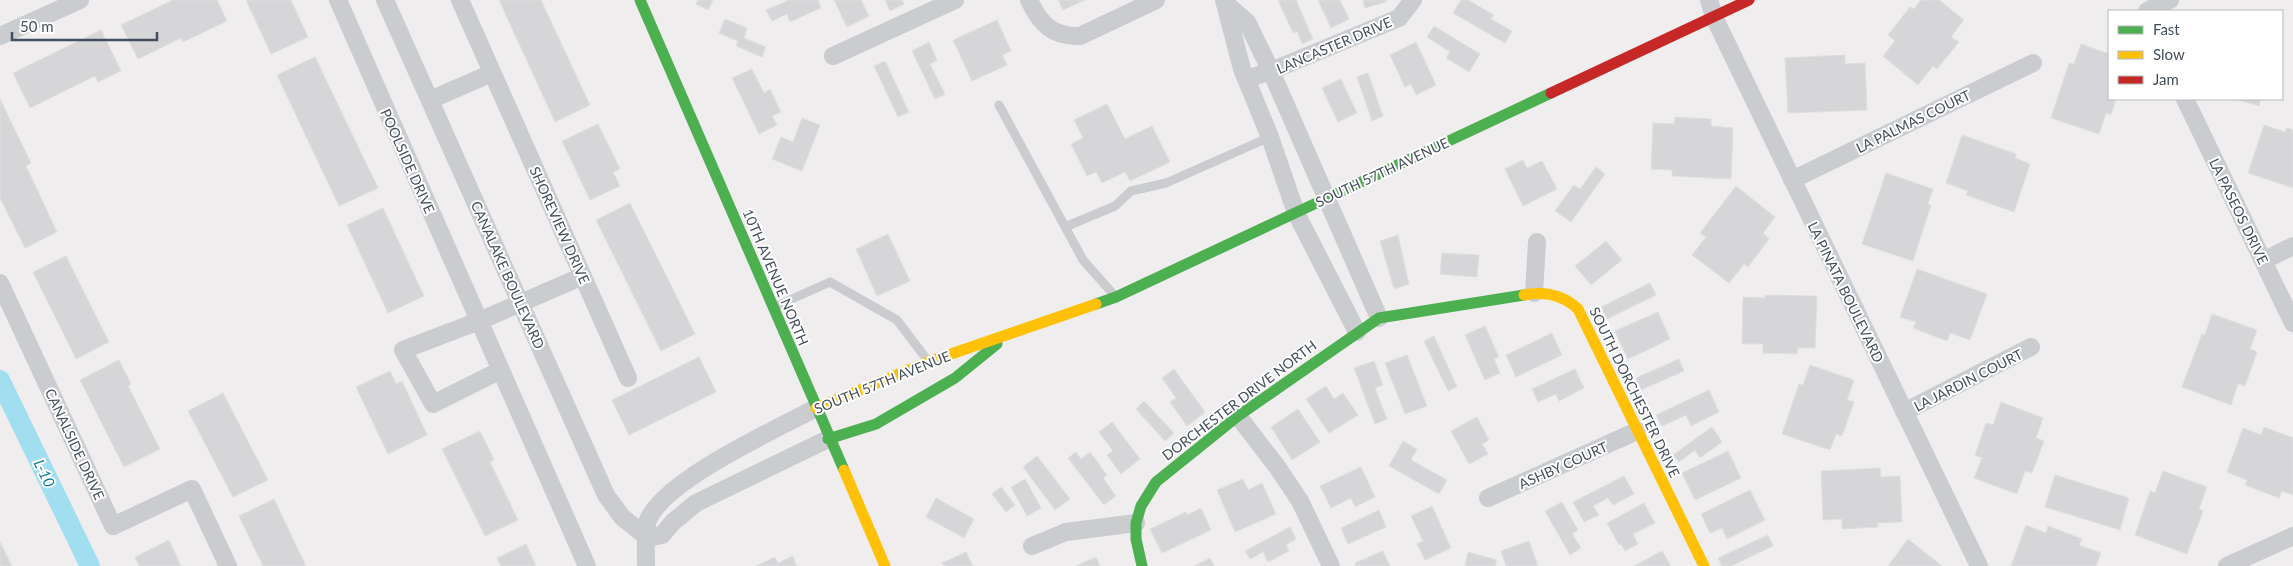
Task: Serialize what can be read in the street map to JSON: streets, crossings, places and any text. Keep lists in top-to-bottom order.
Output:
{
  "streets": {
    "street": [
      "LANCASTER DRIVE",
      "LA PALMAS COURT",
      "POOLSIDE DRIVE",
      "SOUTH 57TH AVENUE",
      "LA PASEOS DRIVE",
      "SHOREVIEW DRIVE",
      "CANALAKE BOULEVARD",
      "10TH AVENUE NORTH",
      "LA PINATA BOULEVARD",
      "LA JARDIN COURT",
      "SOUTH DORCHESTER DRIVE",
      "DORCHESTER DRIVE NORTH",
      "CANALSIDE DRIVE",
      "ASHBY COURT"
    ]
  },
  "crossings": [
    ["LA PALMAS COURT", "LA PINATA BOULEVARD"],
    ["SOUTH 57TH AVENUE", "CANALAKE BOULEVARD"],
    ["SOUTH 57TH AVENUE", "10TH AVENUE NORTH"],
    ["SOUTH 57TH AVENUE", "LA PINATA BOULEVARD"],
    ["LA PINATA BOULEVARD", "LA JARDIN COURT"],
    ["SOUTH DORCHESTER DRIVE", "DORCHESTER DRIVE NORTH"],
    ["SOUTH DORCHESTER DRIVE", "ASHBY COURT"]
  ],
  "water": ["L-10"],
  "legend": ["Fast", "Slow", "Jam"],
  "scale_bar": "50 m"
}
